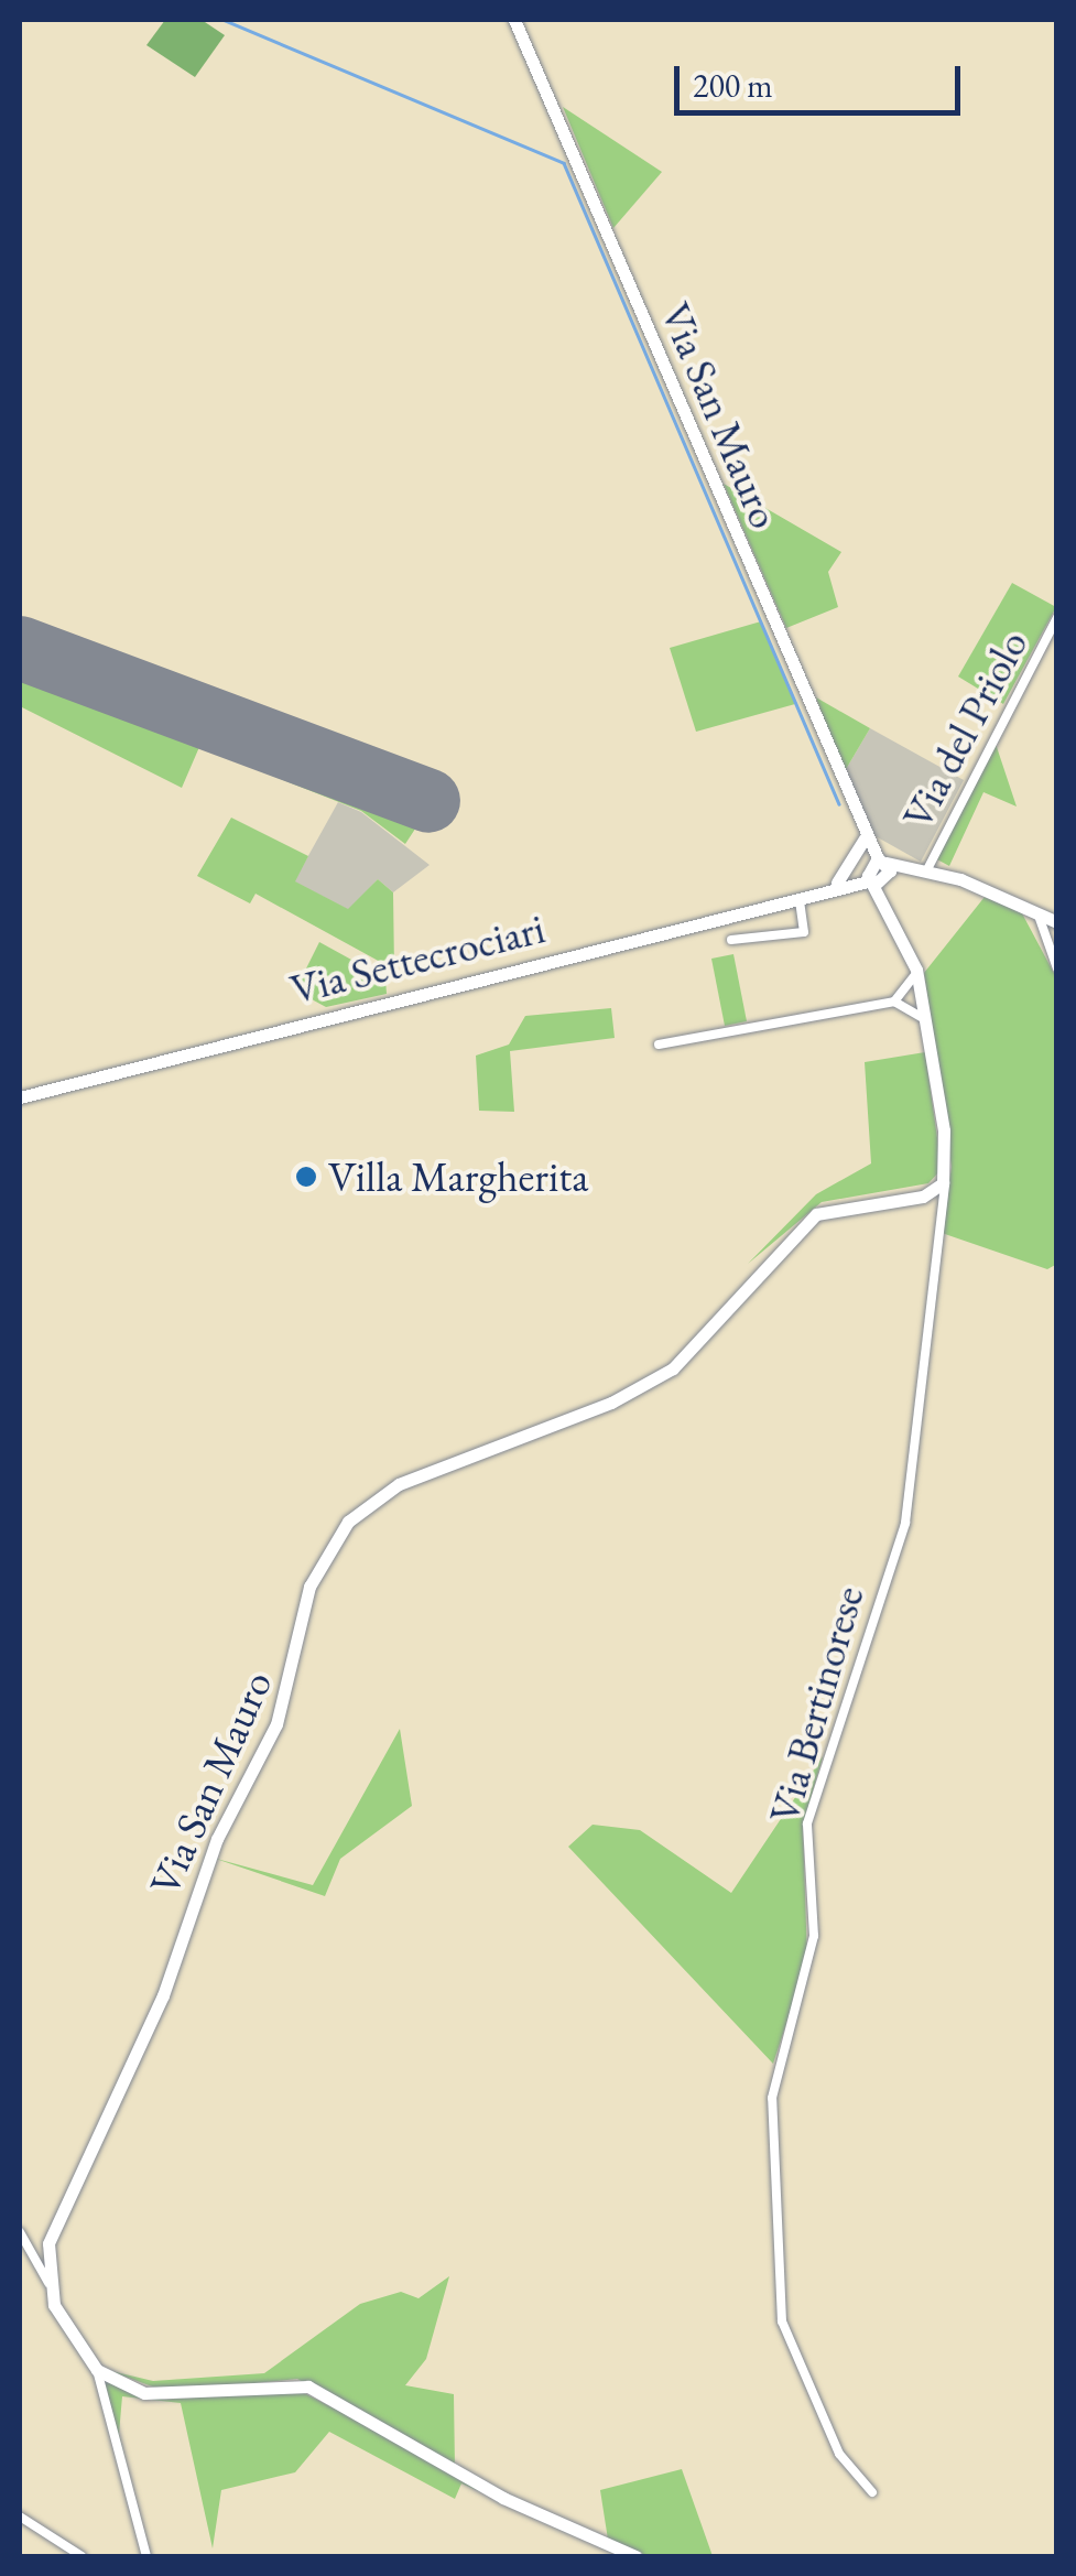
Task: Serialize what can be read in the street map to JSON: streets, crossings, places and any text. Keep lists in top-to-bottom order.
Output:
{
  "streets": {
    "main road": ["Via San Mauro", "Via Settecrociari"],
    "street": ["Via del Priolo", "Via Bertinorese"]
  },
  "crossings": [
    ["Via San Mauro", "Via Settecrociari"],
    ["Via San Mauro", "Via Bertinorese"],
    ["Via del Priolo", "Via Settecrociari"]
  ],
  "places": ["Villa Margherita"],
  "scale_bar": "200 m"
}
